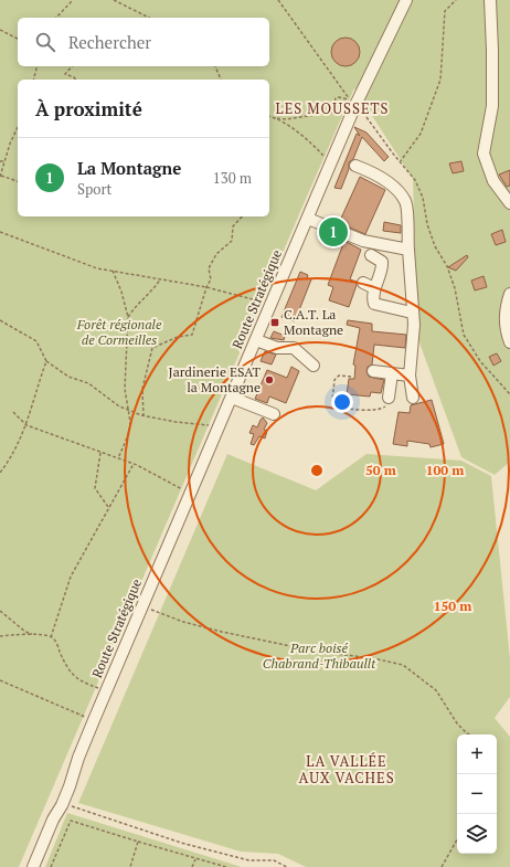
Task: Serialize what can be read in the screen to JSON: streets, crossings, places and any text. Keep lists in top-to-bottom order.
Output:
{
  "streets": {
    "street": ["Route Stratégique"]
  },
  "districts": ["LES MOUSSETS", "LA VALLÉE AUX VACHES"],
  "parks": ["Forêt régionale de Cormeilles", "Parc boisé Chabrand-Thibaullt"],
  "places": {
    "transit": ["C.A.T. La Montagne"],
    "other": ["Jardinerie ESAT la Montagne"]
  },
  "page": {
    "search": "Rechercher",
    "heading": "À proximité",
    "list": [
      {
        "mark": "1",
        "name": "La Montagne",
        "note": "Sport",
        "value": "130 m"
      }
    ],
    "pins": "1",
    "map_buttons": ["+", "−"]
  },
  "rings": ["50 m", "100 m", "150 m"]
}
